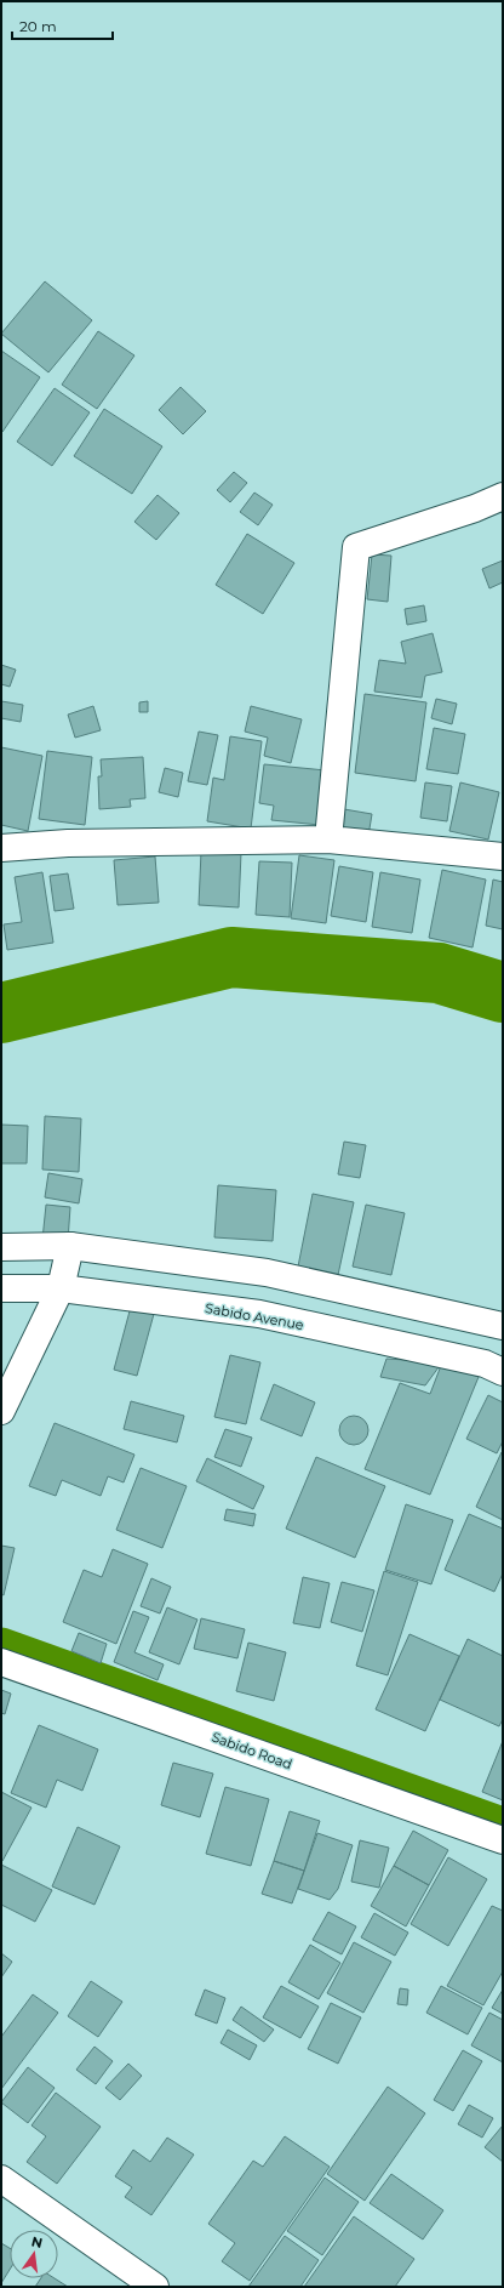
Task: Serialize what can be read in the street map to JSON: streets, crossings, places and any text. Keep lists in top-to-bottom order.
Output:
{
  "streets": {
    "street": ["Sabido Avenue", "Sabido Road"]
  },
  "scale_bar": "20 m",
  "north": "top"
}
